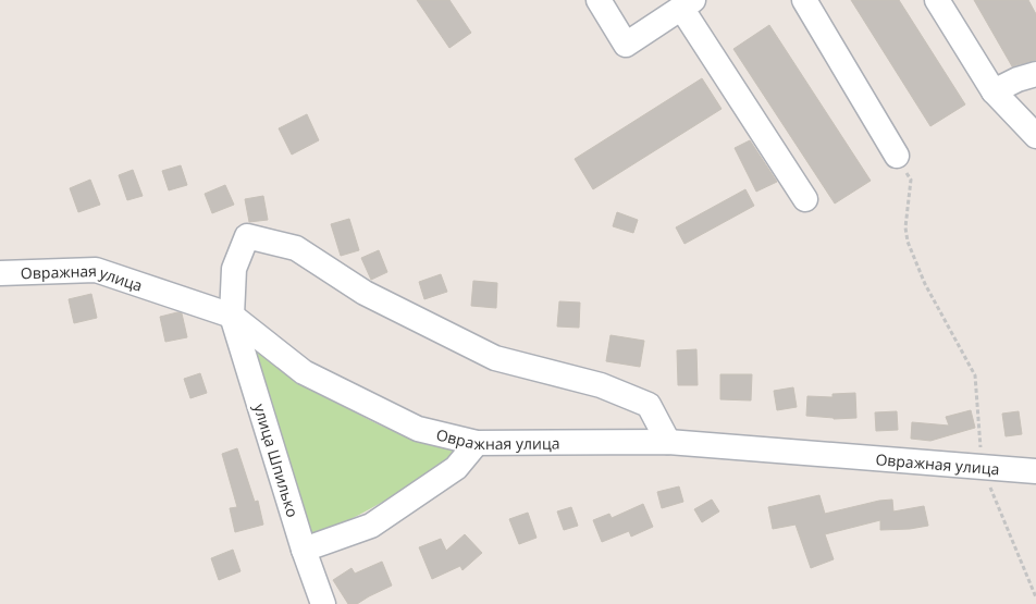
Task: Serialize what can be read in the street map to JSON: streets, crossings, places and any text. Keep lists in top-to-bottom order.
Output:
{
  "streets": {
    "street": ["Овражная улица", "улица Шпилько"]
  },
  "crossings": [
    ["Овражная улица", "улица Шпилько"]
  ]
}
